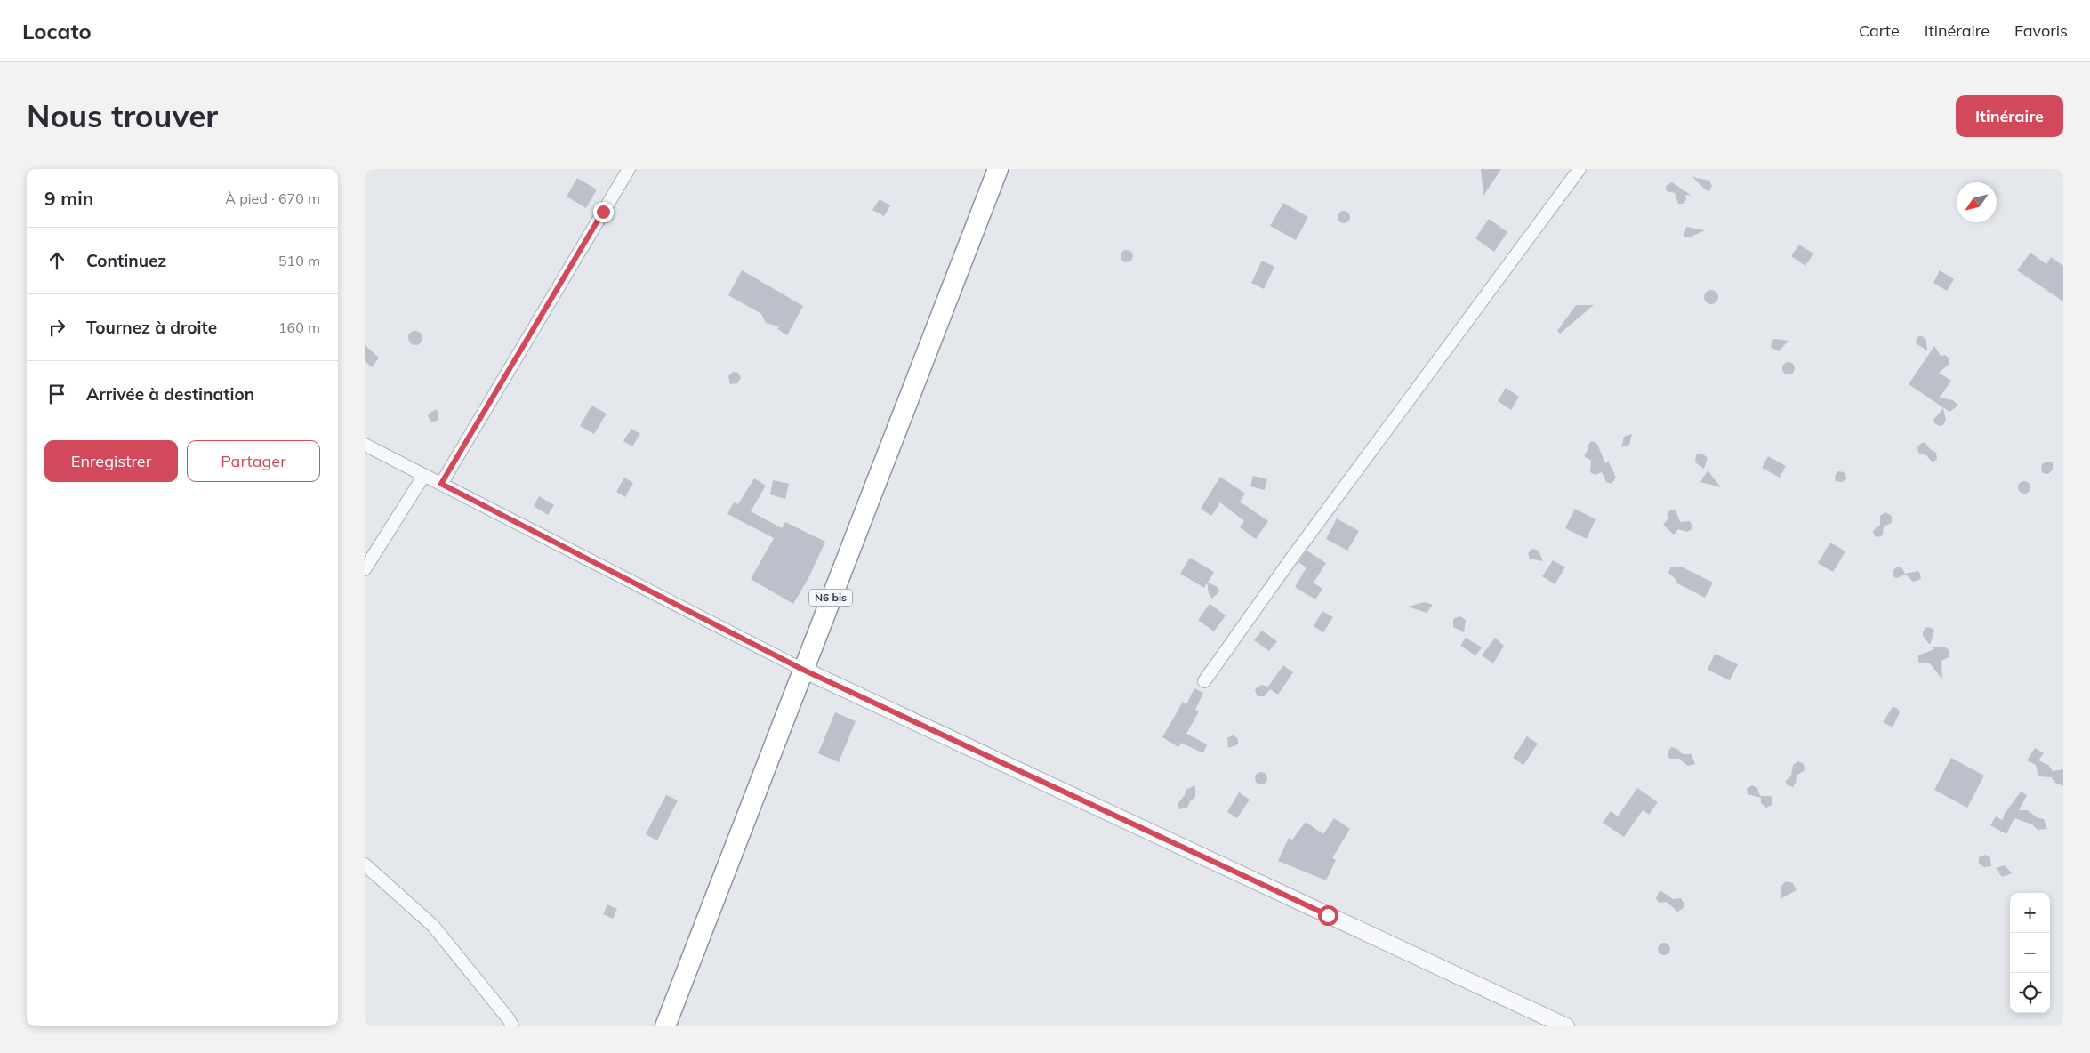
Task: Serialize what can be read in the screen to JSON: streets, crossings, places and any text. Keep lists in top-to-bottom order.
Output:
{
  "streets": {
    "highway": ["N6 bis"]
  },
  "north": "bottom left",
  "page": {
    "header": "Locato",
    "nav": ["Carte", "Itinéraire", "Favoris"],
    "buttons": [
      "Itinéraire",
      ["Enregistrer", "Partager"]
    ],
    "title": "Nous trouver",
    "heading": ["9 min", "À pied · 670 m"],
    "list": [
      ["Continuez", "510 m"],
      ["Tournez à droite", "160 m"],
      "Arrivée à destination"
    ],
    "map_buttons": ["+", "−"]
  }
}
